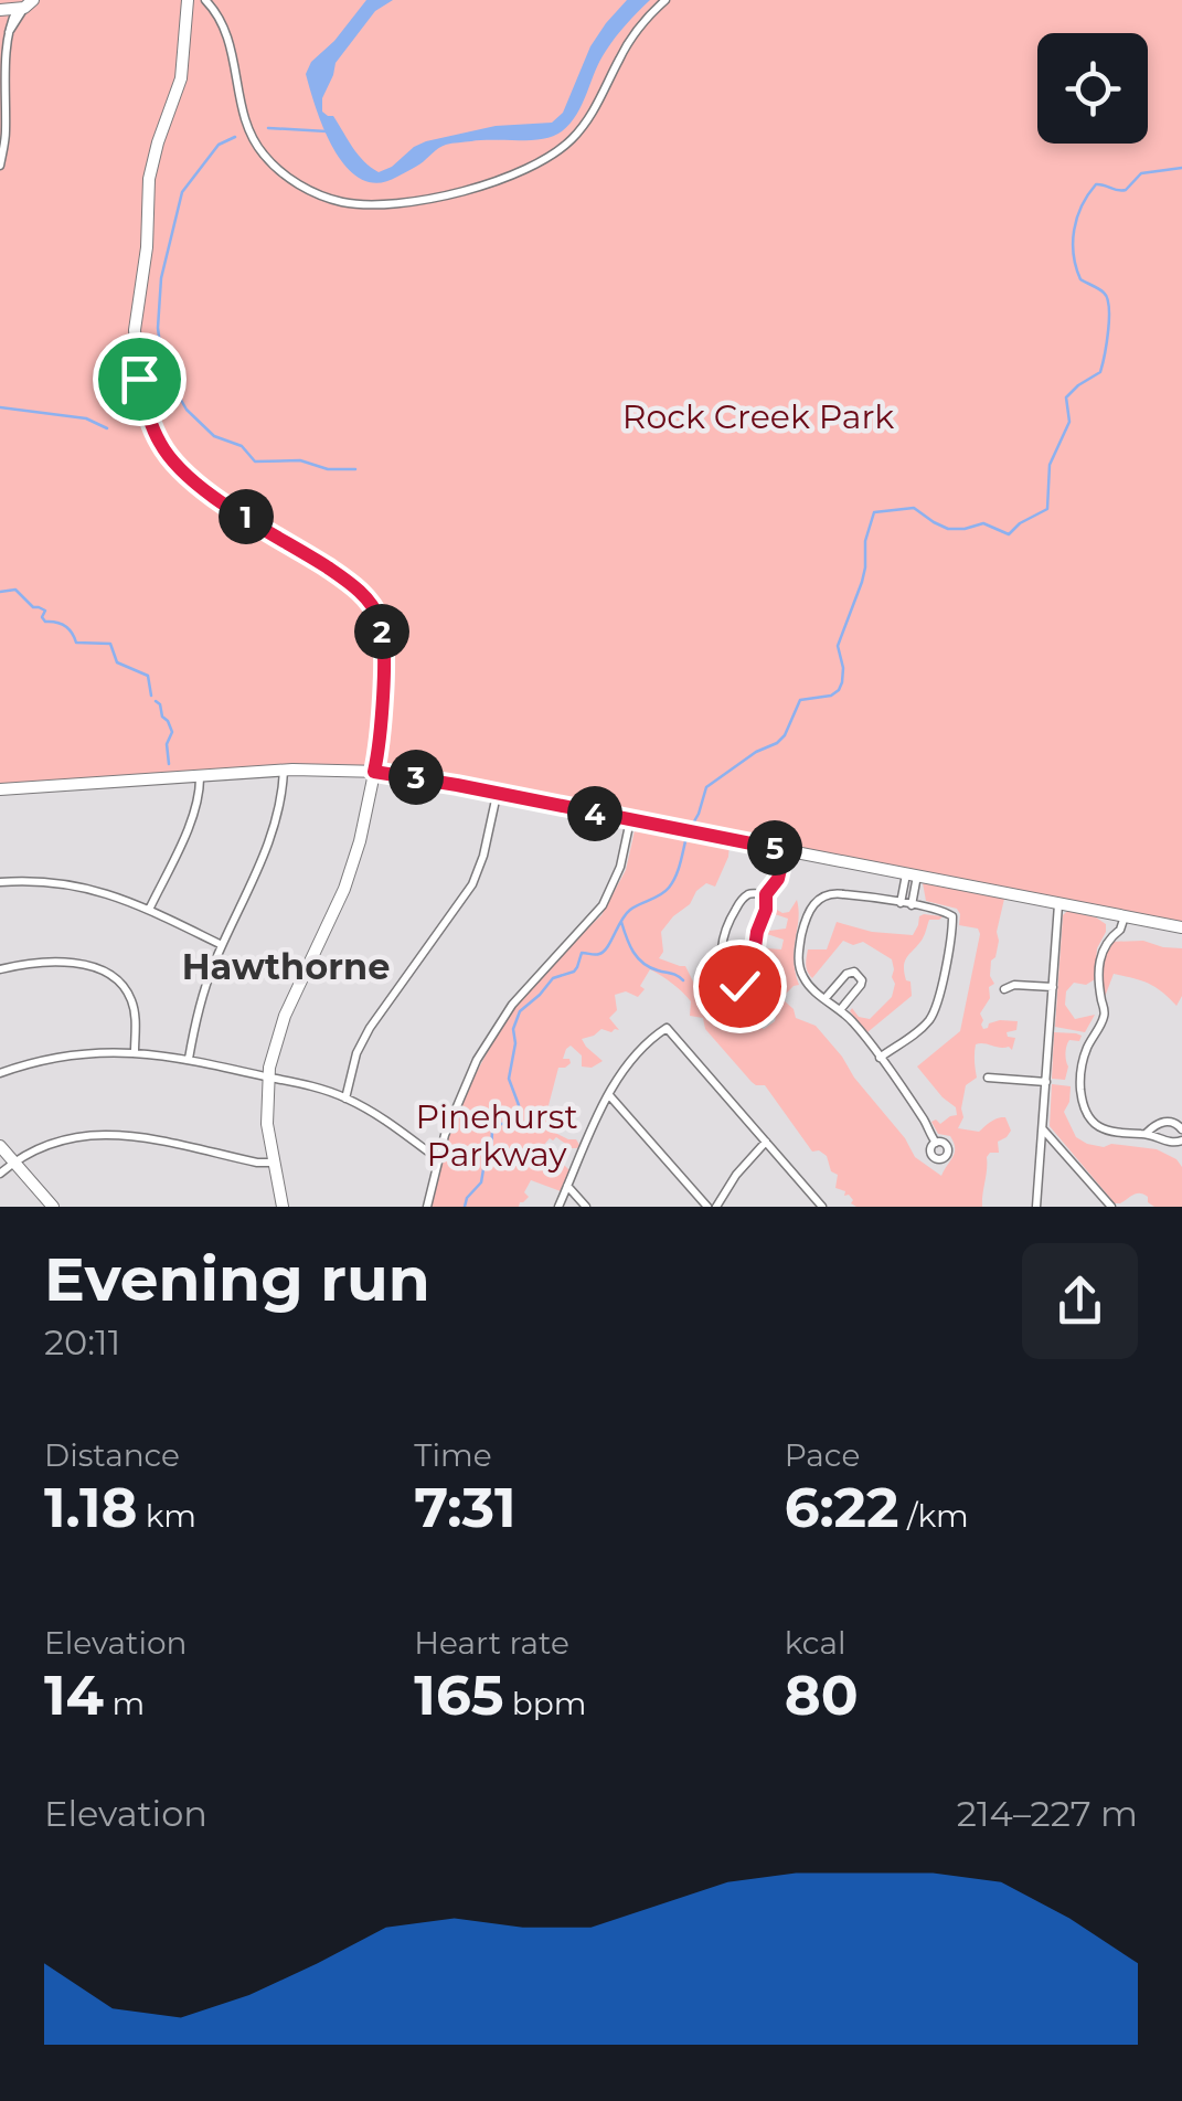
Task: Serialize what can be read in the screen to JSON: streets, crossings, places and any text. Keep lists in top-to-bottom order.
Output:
{
  "districts": ["Hawthorne"],
  "parks": ["Rock Creek Park", "Pinehurst Parkway"],
  "page": {
    "pins": [
      "1",
      "2",
      "3",
      "4",
      "5"
    ],
    "heading": ["Evening run", "20:11"],
    "stats": [
      ["Distance", "1.18 km"],
      ["Time", "7:31"],
      ["Pace", "6:22 /km"],
      ["Elevation", "14 m"],
      ["Heart rate", "165 bpm"],
      ["kcal", "80"]
    ],
    "chart": ["Elevation", "214–227 m"]
  }
}
